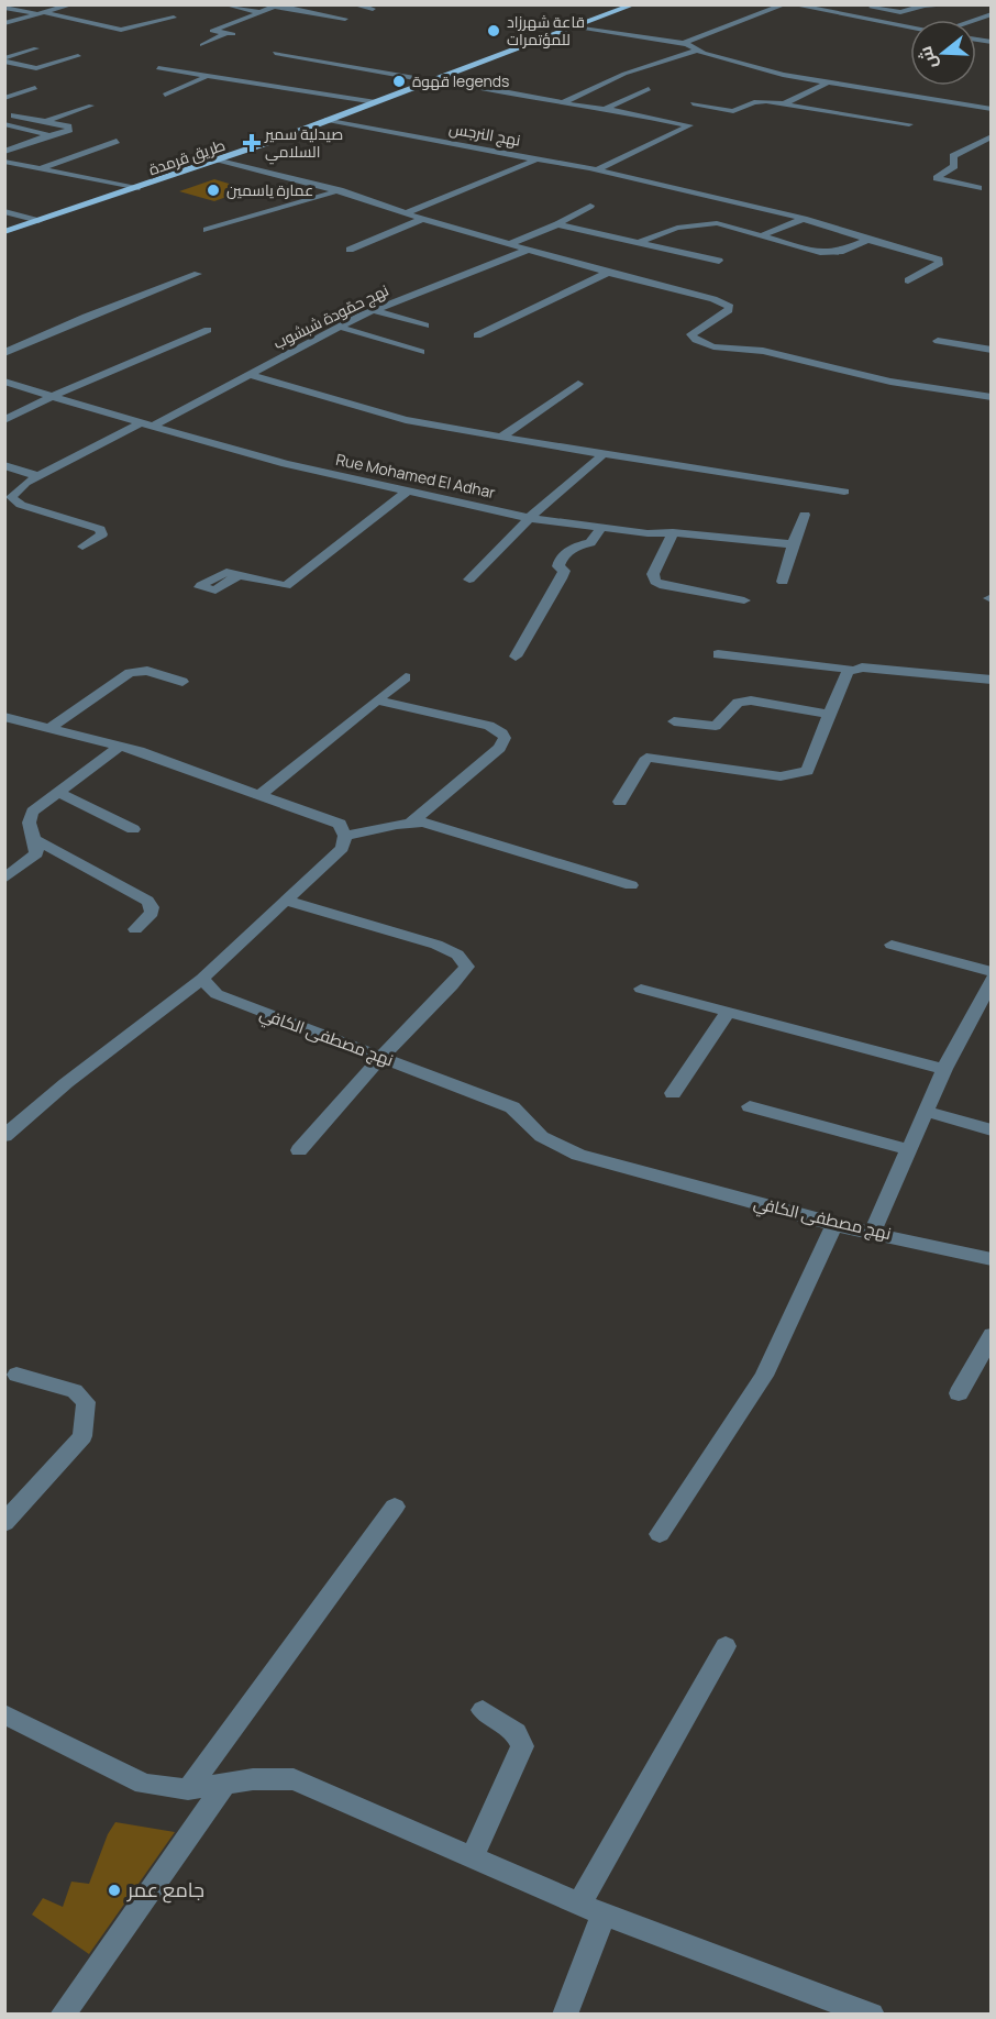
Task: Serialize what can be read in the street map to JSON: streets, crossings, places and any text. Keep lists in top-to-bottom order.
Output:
{
  "streets": {
    "main road": ["طريق قرمدة"],
    "street": [
      "نهج النرجس",
      "نهج حمّودة شبشوب",
      "Rue Mohamed El Adhar",
      "نهج مصطفى الكافي"
    ]
  },
  "crossings": [
    ["نهج النرجس", "طريق قرمدة"],
    ["نهج حمّودة شبشوب", "Rue Mohamed El Adhar"]
  ],
  "places": {
    "other": [
      "قاعة شهرزاد للمؤتمرات",
      "قهوة legends",
      "عمارة ياسمين",
      "جامع عمر"
    ],
    "health": ["صيدلية سمير السلامي"]
  },
  "north": "left"
}
